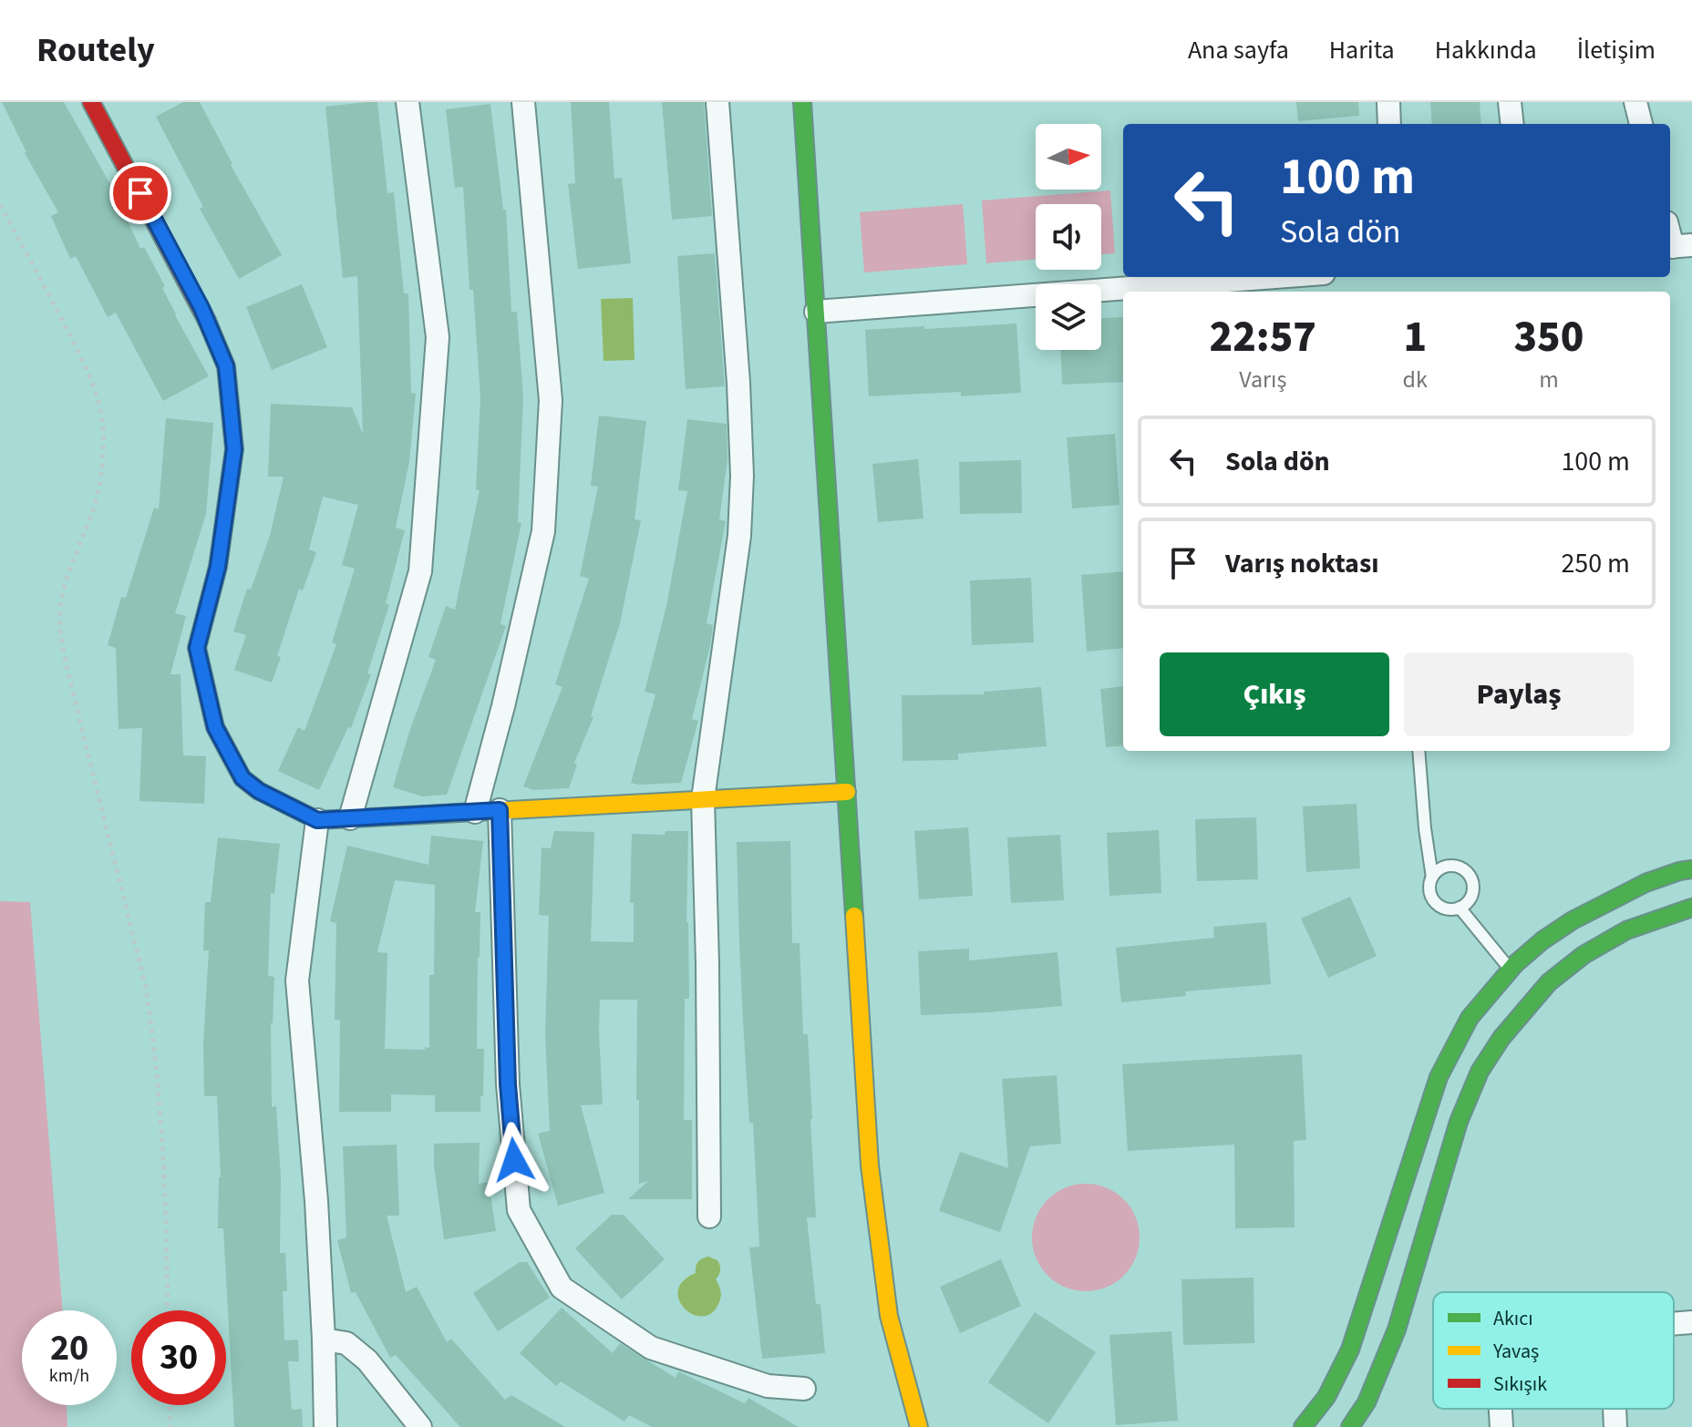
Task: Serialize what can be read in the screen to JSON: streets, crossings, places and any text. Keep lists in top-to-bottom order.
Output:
{
  "legend": ["Akıcı", "Yavaş", "Sıkışık"],
  "north": "right",
  "page": {
    "header": "Routely",
    "nav": [
      "Ana sayfa",
      "Harita",
      "Hakkında",
      "İletişim"
    ],
    "turn": ["100 m", "Sola dön"],
    "eta": [
      "22:57",
      "Varış",
      "1",
      "dk",
      "350",
      "m"
    ],
    "list": [
      {
        "name": "Sola dön",
        "value": "100 m"
      },
      {
        "name": "Varış noktası",
        "value": "250 m"
      }
    ],
    "buttons": ["Çıkış", "Paylaş"],
    "speed": "20 km/h",
    "limit": "30"
  }
}
